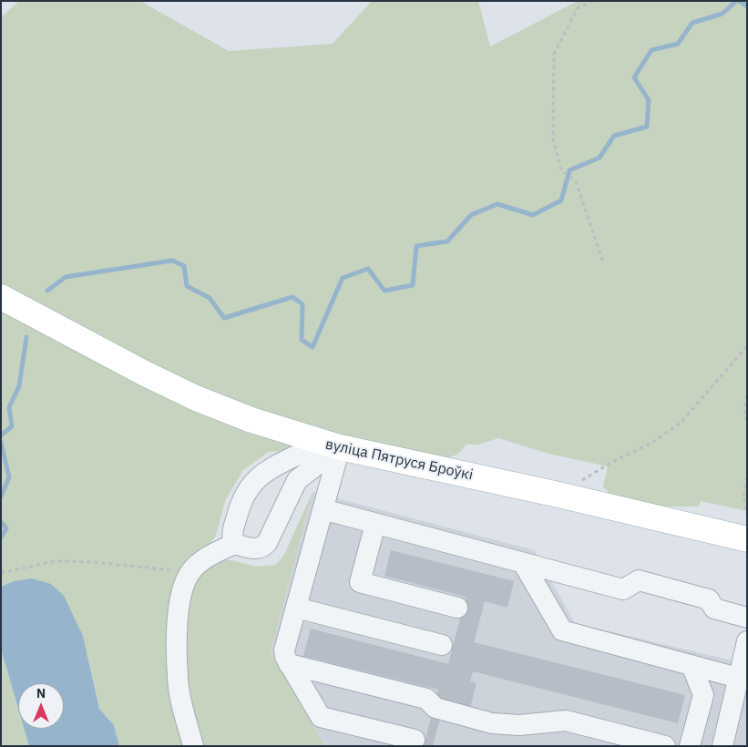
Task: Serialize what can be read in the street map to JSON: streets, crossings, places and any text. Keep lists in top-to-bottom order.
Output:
{
  "streets": {
    "main road": ["вуліца Пятруся Броўкі"]
  },
  "north": "top"
}
